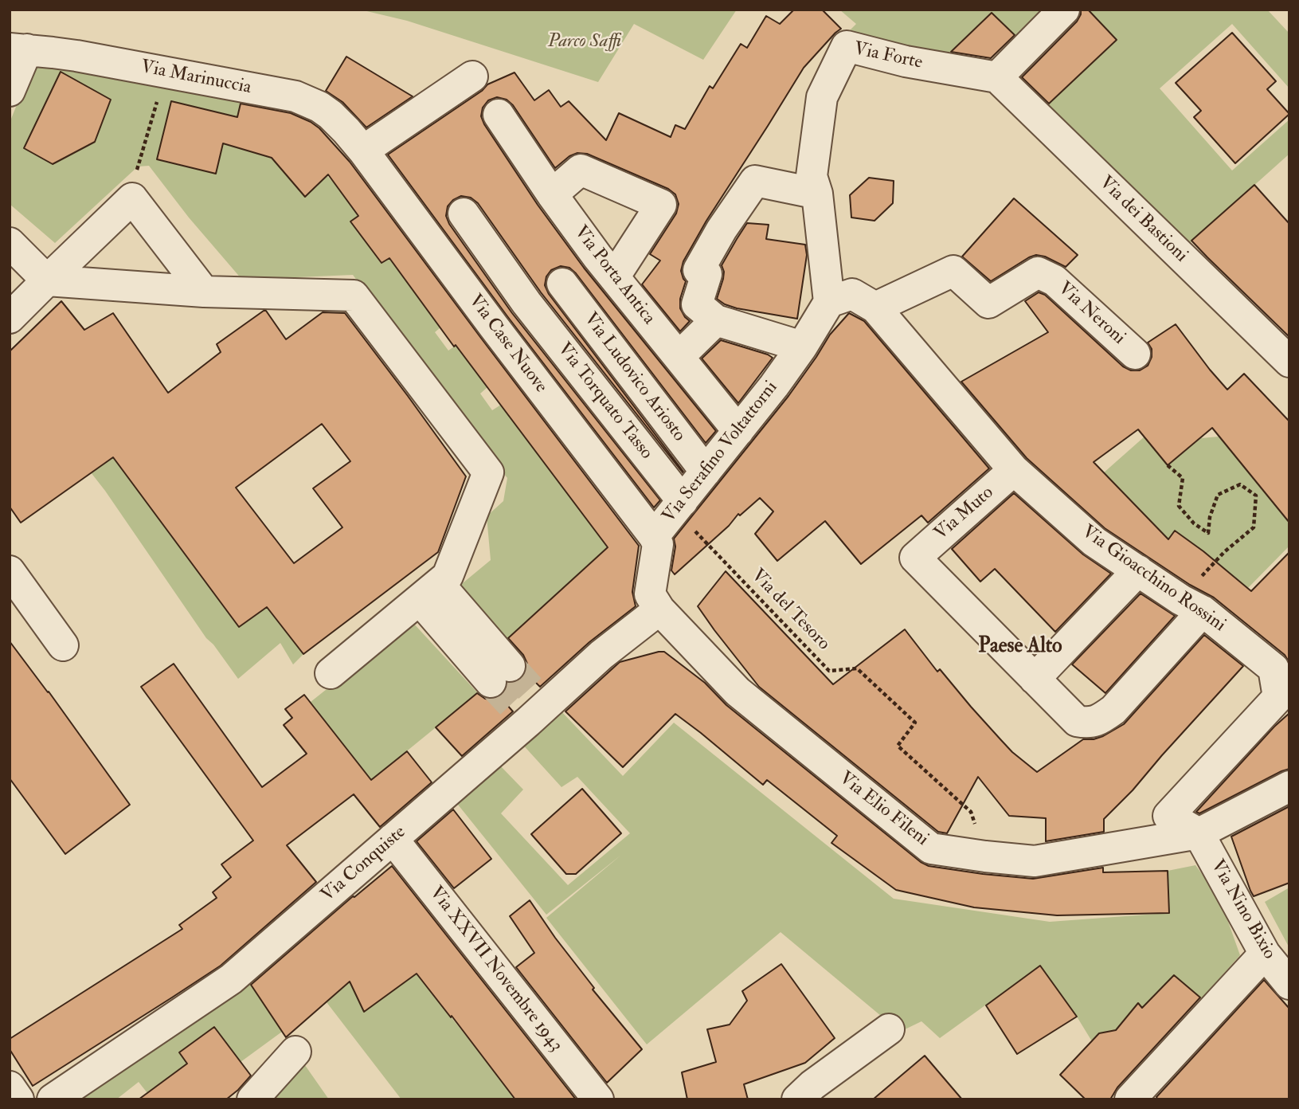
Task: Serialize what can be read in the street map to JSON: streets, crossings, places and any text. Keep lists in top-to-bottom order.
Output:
{
  "streets": {
    "street": [
      "Via Forte",
      "Via Marinuccia",
      "Via dei Bastioni",
      "Via Porta Antica",
      "Via Neroni",
      "Via Case Nuove",
      "Via Ludovico Ariosto",
      "Via Torquato Tasso",
      "Via Serafino Voltattorni",
      "Via Muto",
      "Via Gioacchino Rossini",
      "Via Elio Fileni",
      "Via Conquiste",
      "Via Nino Bixio",
      "Via XXVII Novembre 1943"
    ],
    "path": ["Via del Tesoro"]
  },
  "crossings": [
    ["Via Forte", "Via dei Bastioni"],
    ["Via Forte", "Via Serafino Voltattorni"],
    ["Via Forte", "Via Gioacchino Rossini"],
    ["Via Marinuccia", "Via Case Nuove"],
    ["Via Porta Antica", "Via Serafino Voltattorni"],
    ["Via Neroni", "Via Gioacchino Rossini"],
    ["Via Case Nuove", "Via Serafino Voltattorni"],
    ["Via Ludovico Ariosto", "Via Serafino Voltattorni"],
    ["Via Torquato Tasso", "Via Serafino Voltattorni"],
    ["Via Torquato Tasso", "Via del Tesoro"],
    ["Via Serafino Voltattorni", "Via Gioacchino Rossini"],
    ["Via Serafino Voltattorni", "Via del Tesoro"],
    ["Via Serafino Voltattorni", "Via Elio Fileni"],
    ["Via Serafino Voltattorni", "Via Conquiste"],
    ["Via Muto", "Via Gioacchino Rossini"],
    ["Via Gioacchino Rossini", "Via Elio Fileni"],
    ["Via Gioacchino Rossini", "Via Nino Bixio"],
    ["Via del Tesoro", "Via Elio Fileni"],
    ["Via Elio Fileni", "Via Conquiste"],
    ["Via Elio Fileni", "Via Nino Bixio"],
    ["Via Conquiste", "Via XXVII Novembre 1943"]
  ],
  "districts": ["Paese Alto"],
  "parks": ["Parco Saffi"]
}
